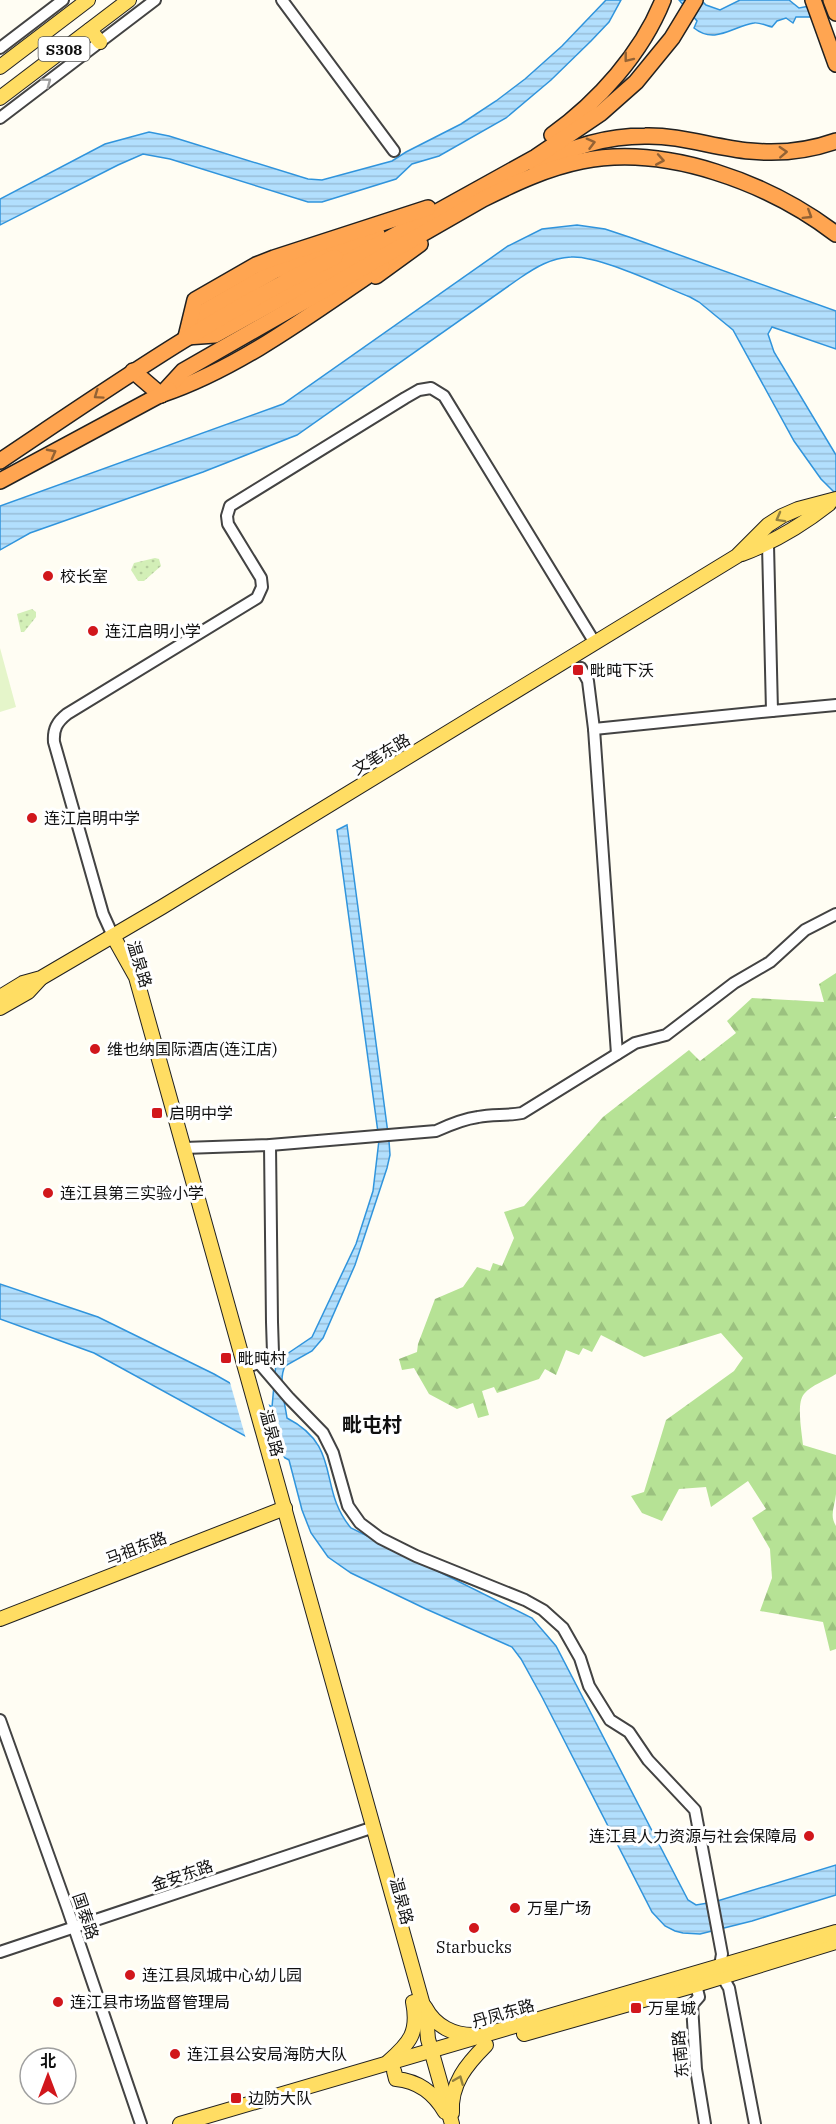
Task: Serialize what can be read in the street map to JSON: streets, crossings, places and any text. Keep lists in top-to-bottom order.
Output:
{
  "streets": {
    "main road": [
      "S308",
      "文笔东路",
      "温泉路",
      "马祖东路",
      "丹凤东路"
    ],
    "street": ["金安东路", "国泰路", "东南路"]
  },
  "crossings": [
    ["文笔东路", "温泉路"],
    ["温泉路", "马祖东路"],
    ["温泉路", "金安东路"],
    ["温泉路", "丹凤东路"],
    ["金安东路", "国泰路"],
    ["丹凤东路", "东南路"]
  ],
  "districts": ["毗屯村"],
  "places": {
    "other": [
      "校长室",
      "连江启明小学",
      "连江启明中学",
      "维也纳国际酒店(连江店)",
      "连江县第三实验小学",
      "连江县人力资源与社会保障局",
      "万星广场",
      "Starbucks",
      "连江县凤城中心幼儿园",
      "连江县市场监督管理局",
      "连江县公安局海防大队"
    ],
    "transit": [
      "毗旽下沃",
      "启明中学",
      "毗旽村",
      "万星城",
      "边防大队"
    ]
  },
  "north": "top"
}
